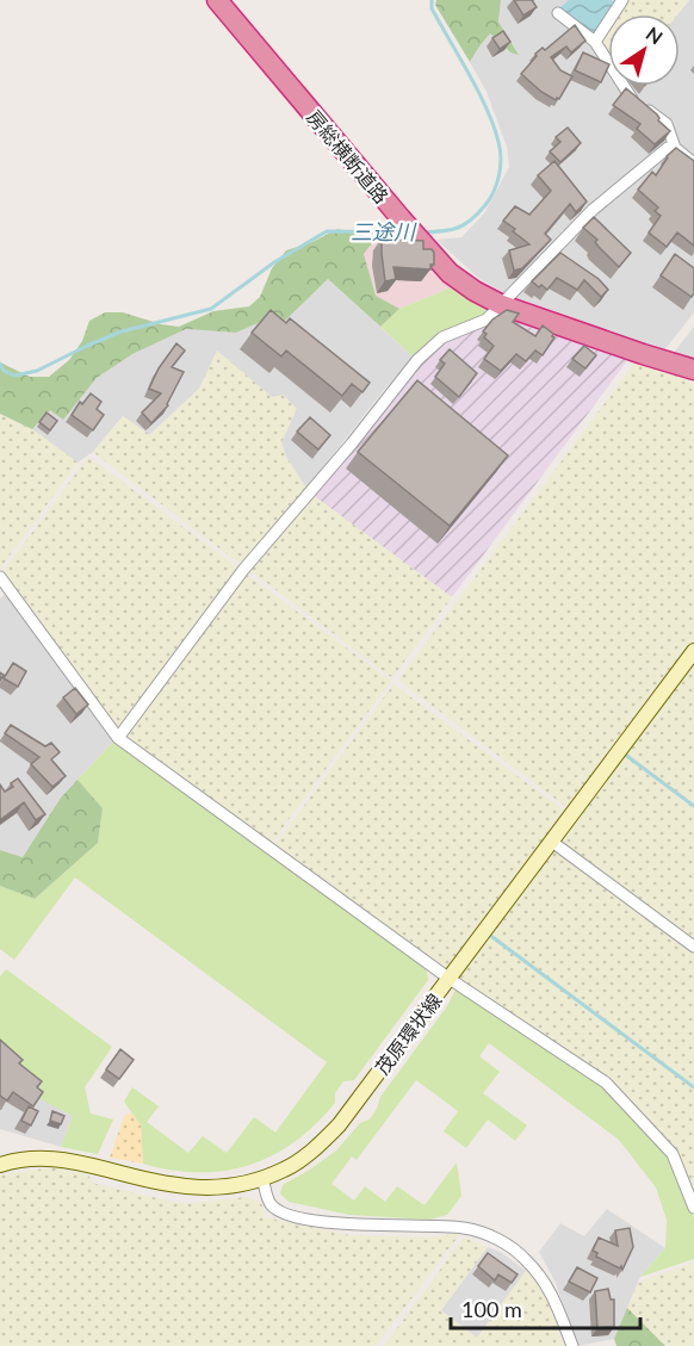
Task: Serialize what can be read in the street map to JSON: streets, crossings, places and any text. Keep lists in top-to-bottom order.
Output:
{
  "streets": {
    "highway": ["房総横断道路"],
    "main road": ["茂原環状線"]
  },
  "water": ["三途川"],
  "scale_bar": "100 m",
  "north": "top right"
}
